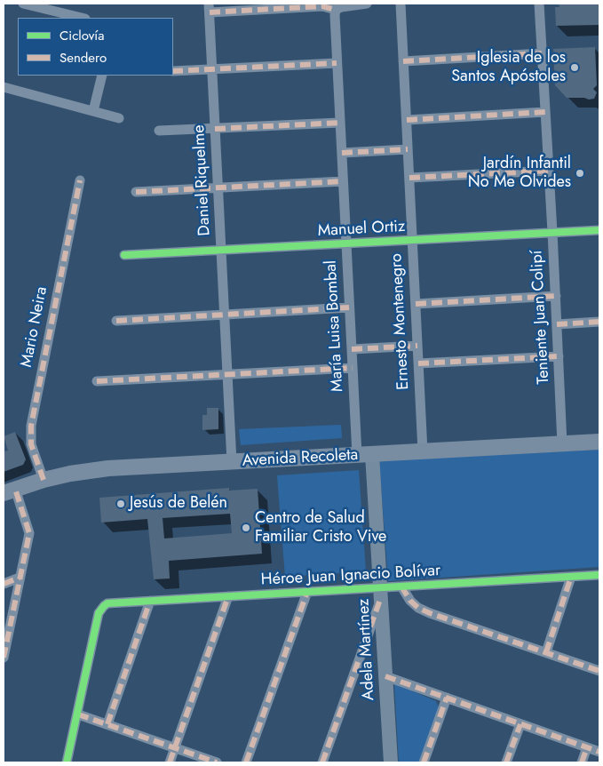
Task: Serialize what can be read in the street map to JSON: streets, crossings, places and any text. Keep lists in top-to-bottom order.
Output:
{
  "streets": {
    "main road": ["Avenida Recoleta"],
    "street": [
      "Daniel Riquelme",
      "Manuel Ortiz",
      "Teniente Juan Colipí",
      "Ernesto Montenegro",
      "María Luisa Bombal",
      "Mario Neira",
      "Héroe Juan Ignacio Bolívar",
      "Adela Martínez"
    ]
  },
  "crossings": [
    ["Daniel Riquelme", "Manuel Ortiz"],
    ["Daniel Riquelme", "Avenida Recoleta"],
    ["Manuel Ortiz", "Teniente Juan Colipí"],
    ["Manuel Ortiz", "Ernesto Montenegro"],
    ["Manuel Ortiz", "María Luisa Bombal"],
    ["Teniente Juan Colipí", "Avenida Recoleta"],
    ["Ernesto Montenegro", "Avenida Recoleta"],
    ["María Luisa Bombal", "Avenida Recoleta"],
    ["María Luisa Bombal", "Adela Martínez"],
    ["Mario Neira", "Avenida Recoleta"],
    ["Avenida Recoleta", "Adela Martínez"],
    ["Héroe Juan Ignacio Bolívar", "Adela Martínez"]
  ],
  "places": [
    "Iglesia de los Santos Apóstoles",
    "Jardín Infantil No Me Olvides",
    "Jesús de Belén",
    "Centro de Salud Familiar Cristo Vive"
  ],
  "legend": ["Ciclovía", "Sendero"]
}
